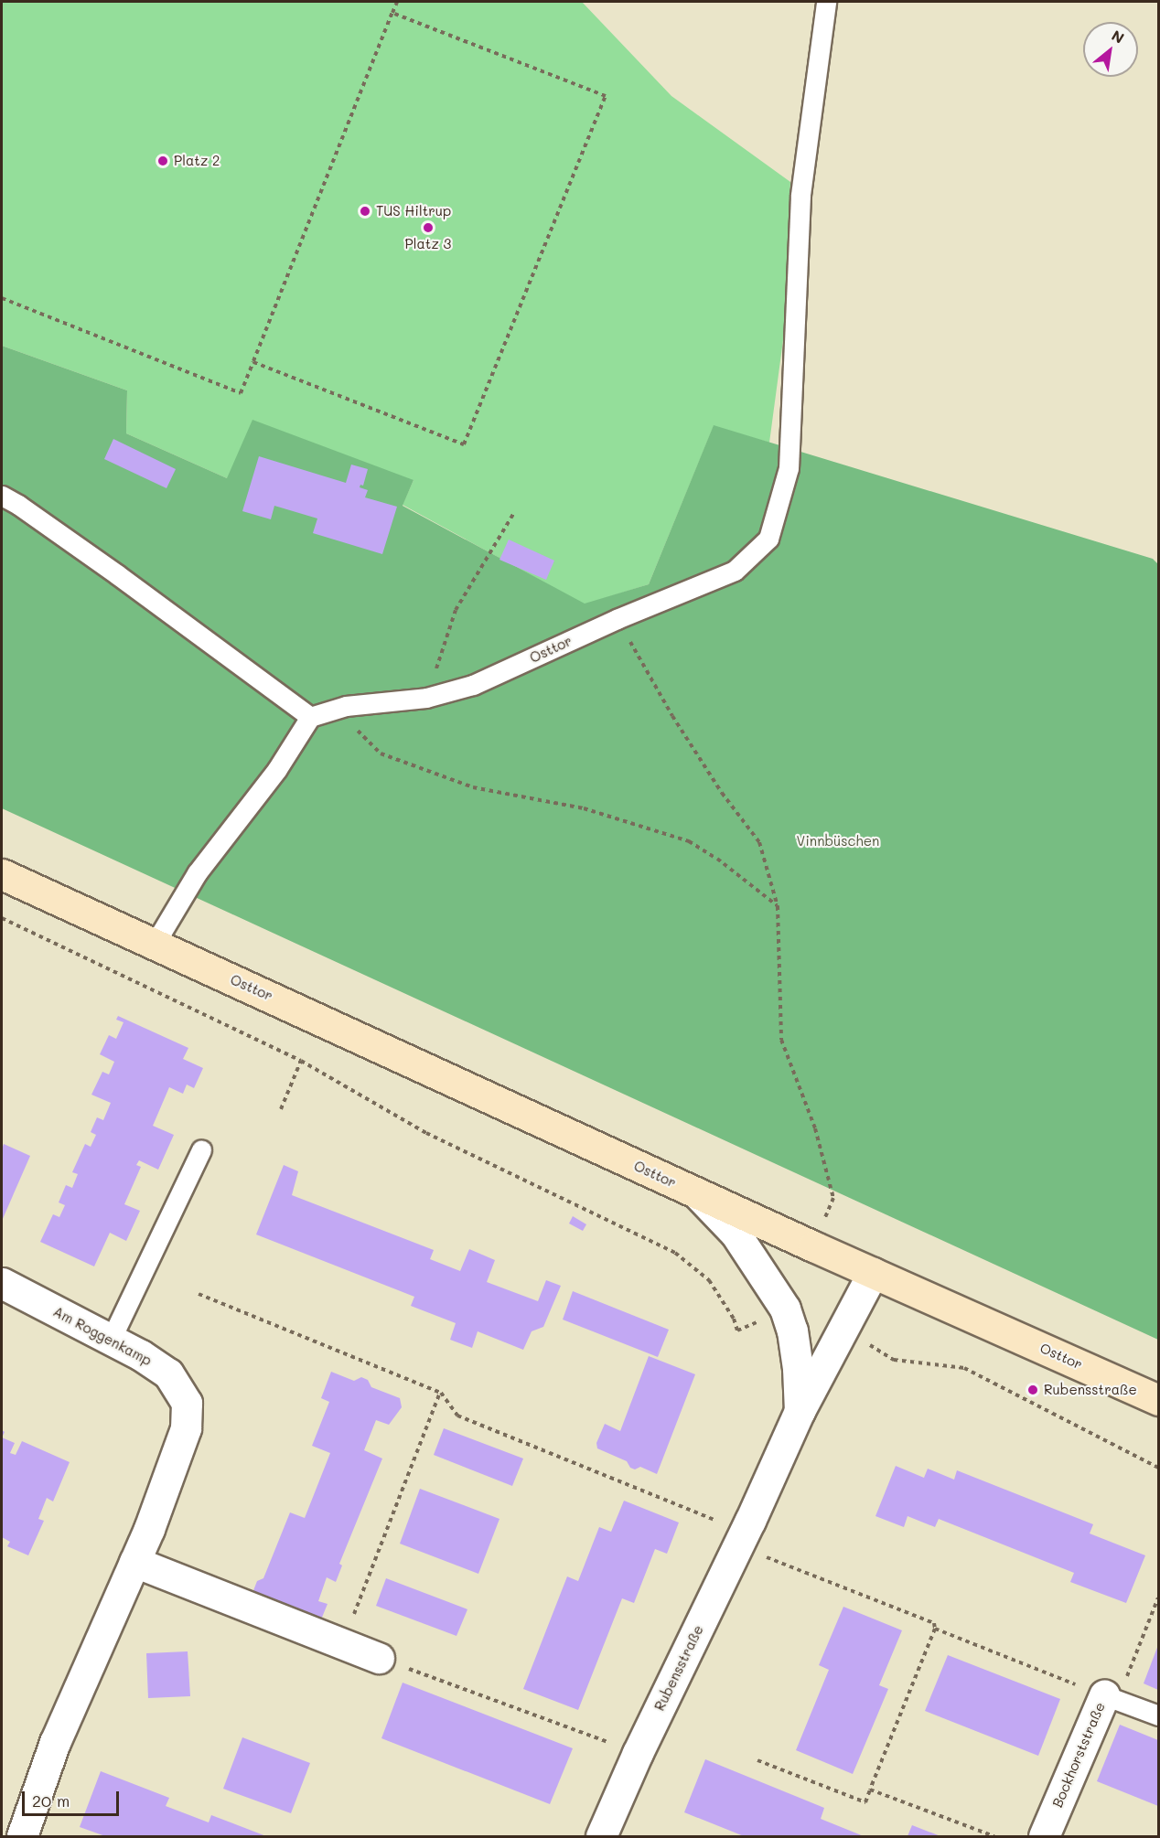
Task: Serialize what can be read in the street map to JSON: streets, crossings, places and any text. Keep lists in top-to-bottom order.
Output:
{
  "streets": {
    "main road": ["Osttor"],
    "street": ["Am Roggenkamp", "Rubensstraße", "Bockhorststraße"]
  },
  "crossings": [
    ["Osttor", "Rubensstraße"]
  ],
  "parks": ["Vinnbüschen"],
  "places": [
    "Platz 2",
    "TUS Hiltrup",
    "Platz 3",
    "Rubensstraße"
  ],
  "scale_bar": "20 m",
  "north": "top right"
}
